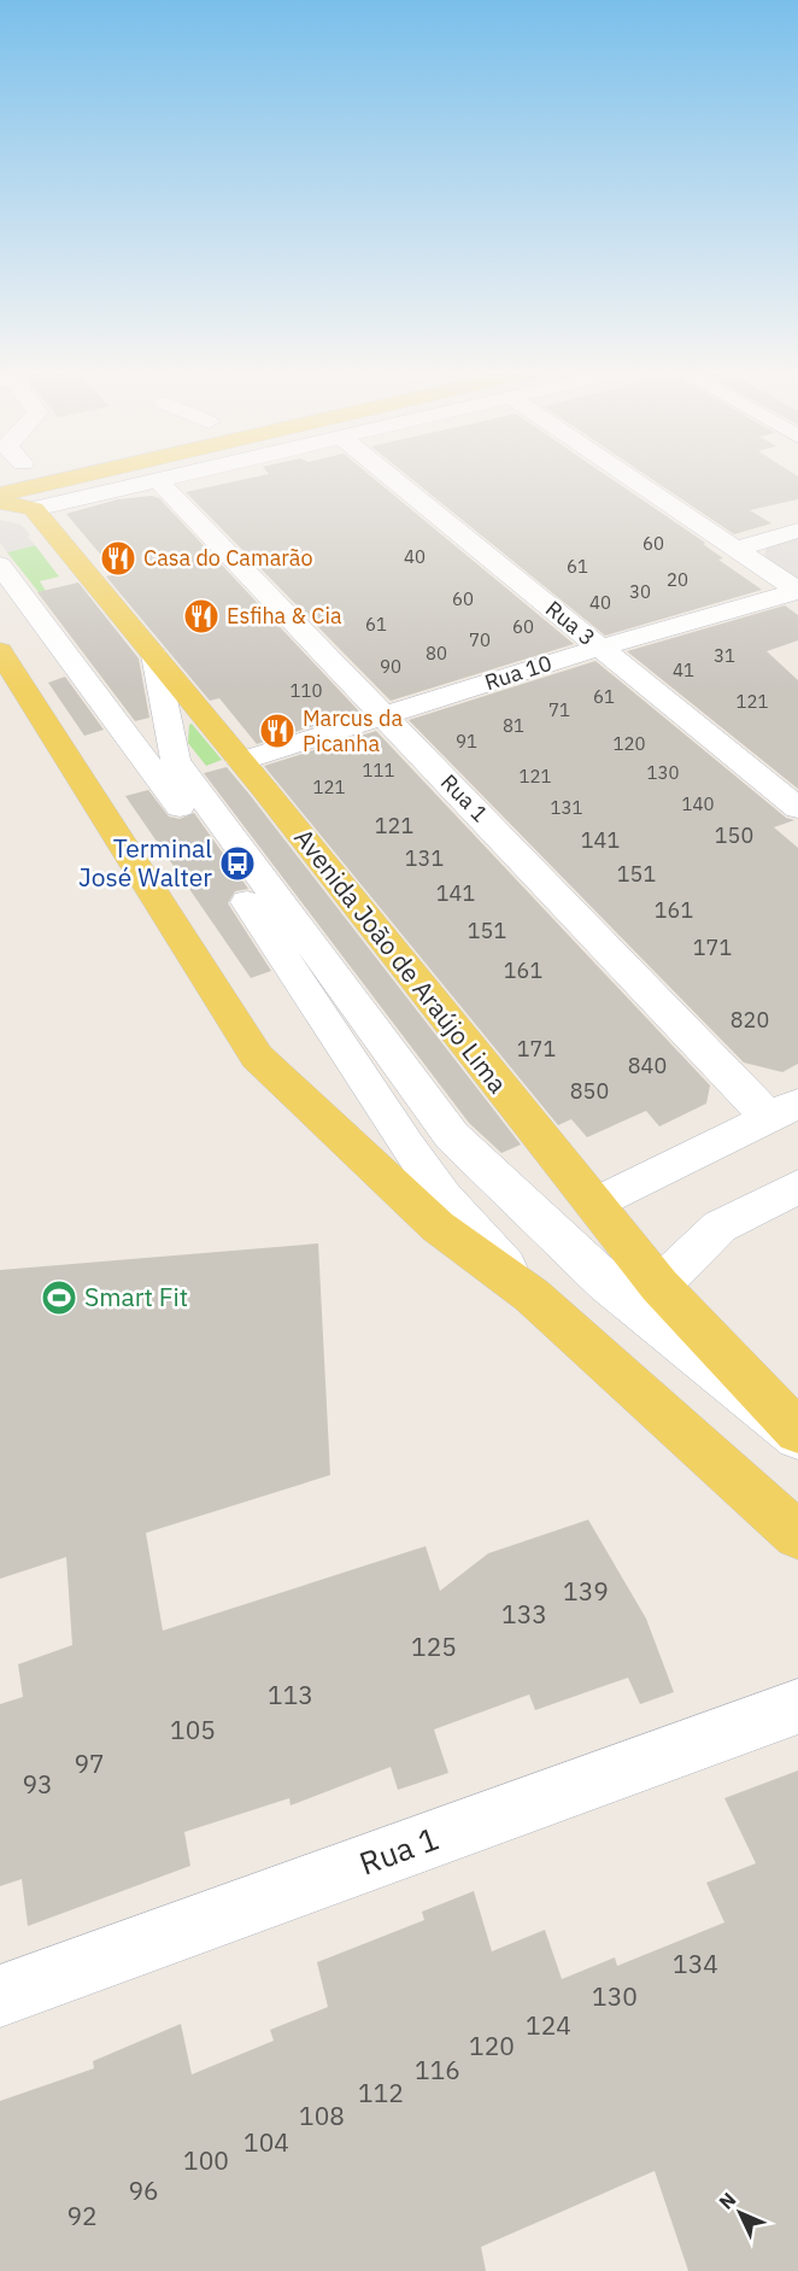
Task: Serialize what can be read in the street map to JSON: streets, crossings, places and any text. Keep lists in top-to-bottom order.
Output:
{
  "streets": {
    "main road": ["Avenida João de Araújo Lima"],
    "street": ["Rua 3", "Rua 10", "Rua 1"]
  },
  "crossings": [
    ["Rua 3", "Rua 10"],
    ["Rua 10", "Rua 1"],
    ["Rua 10", "Avenida João de Araújo Lima"]
  ],
  "places": {
    "restaurant": ["Casa do Camarão", "Esfiha & Cia", "Marcus da Picanha"],
    "bus stop": ["Terminal José Walter"],
    "sports": ["Smart Fit"]
  },
  "house_numbers": [
    "60",
    "40",
    "61",
    "20",
    "30",
    "60",
    "40",
    "61",
    "60",
    "70",
    "80",
    "31",
    "90",
    "41",
    "110",
    "61",
    "121",
    "71",
    "81",
    "91",
    "120",
    "111",
    "130",
    "121",
    "121",
    "140",
    "131",
    "121",
    "150",
    "141",
    "131",
    "151",
    "141",
    "161",
    "151",
    "171",
    "161",
    "820",
    "171",
    "840",
    "850",
    "139",
    "133",
    "125",
    "113",
    "105",
    "97",
    "93",
    "134",
    "130",
    "124",
    "120",
    "116",
    "112",
    "108",
    "104",
    "100",
    "96",
    "92"
  ],
  "north": "top left"
}
